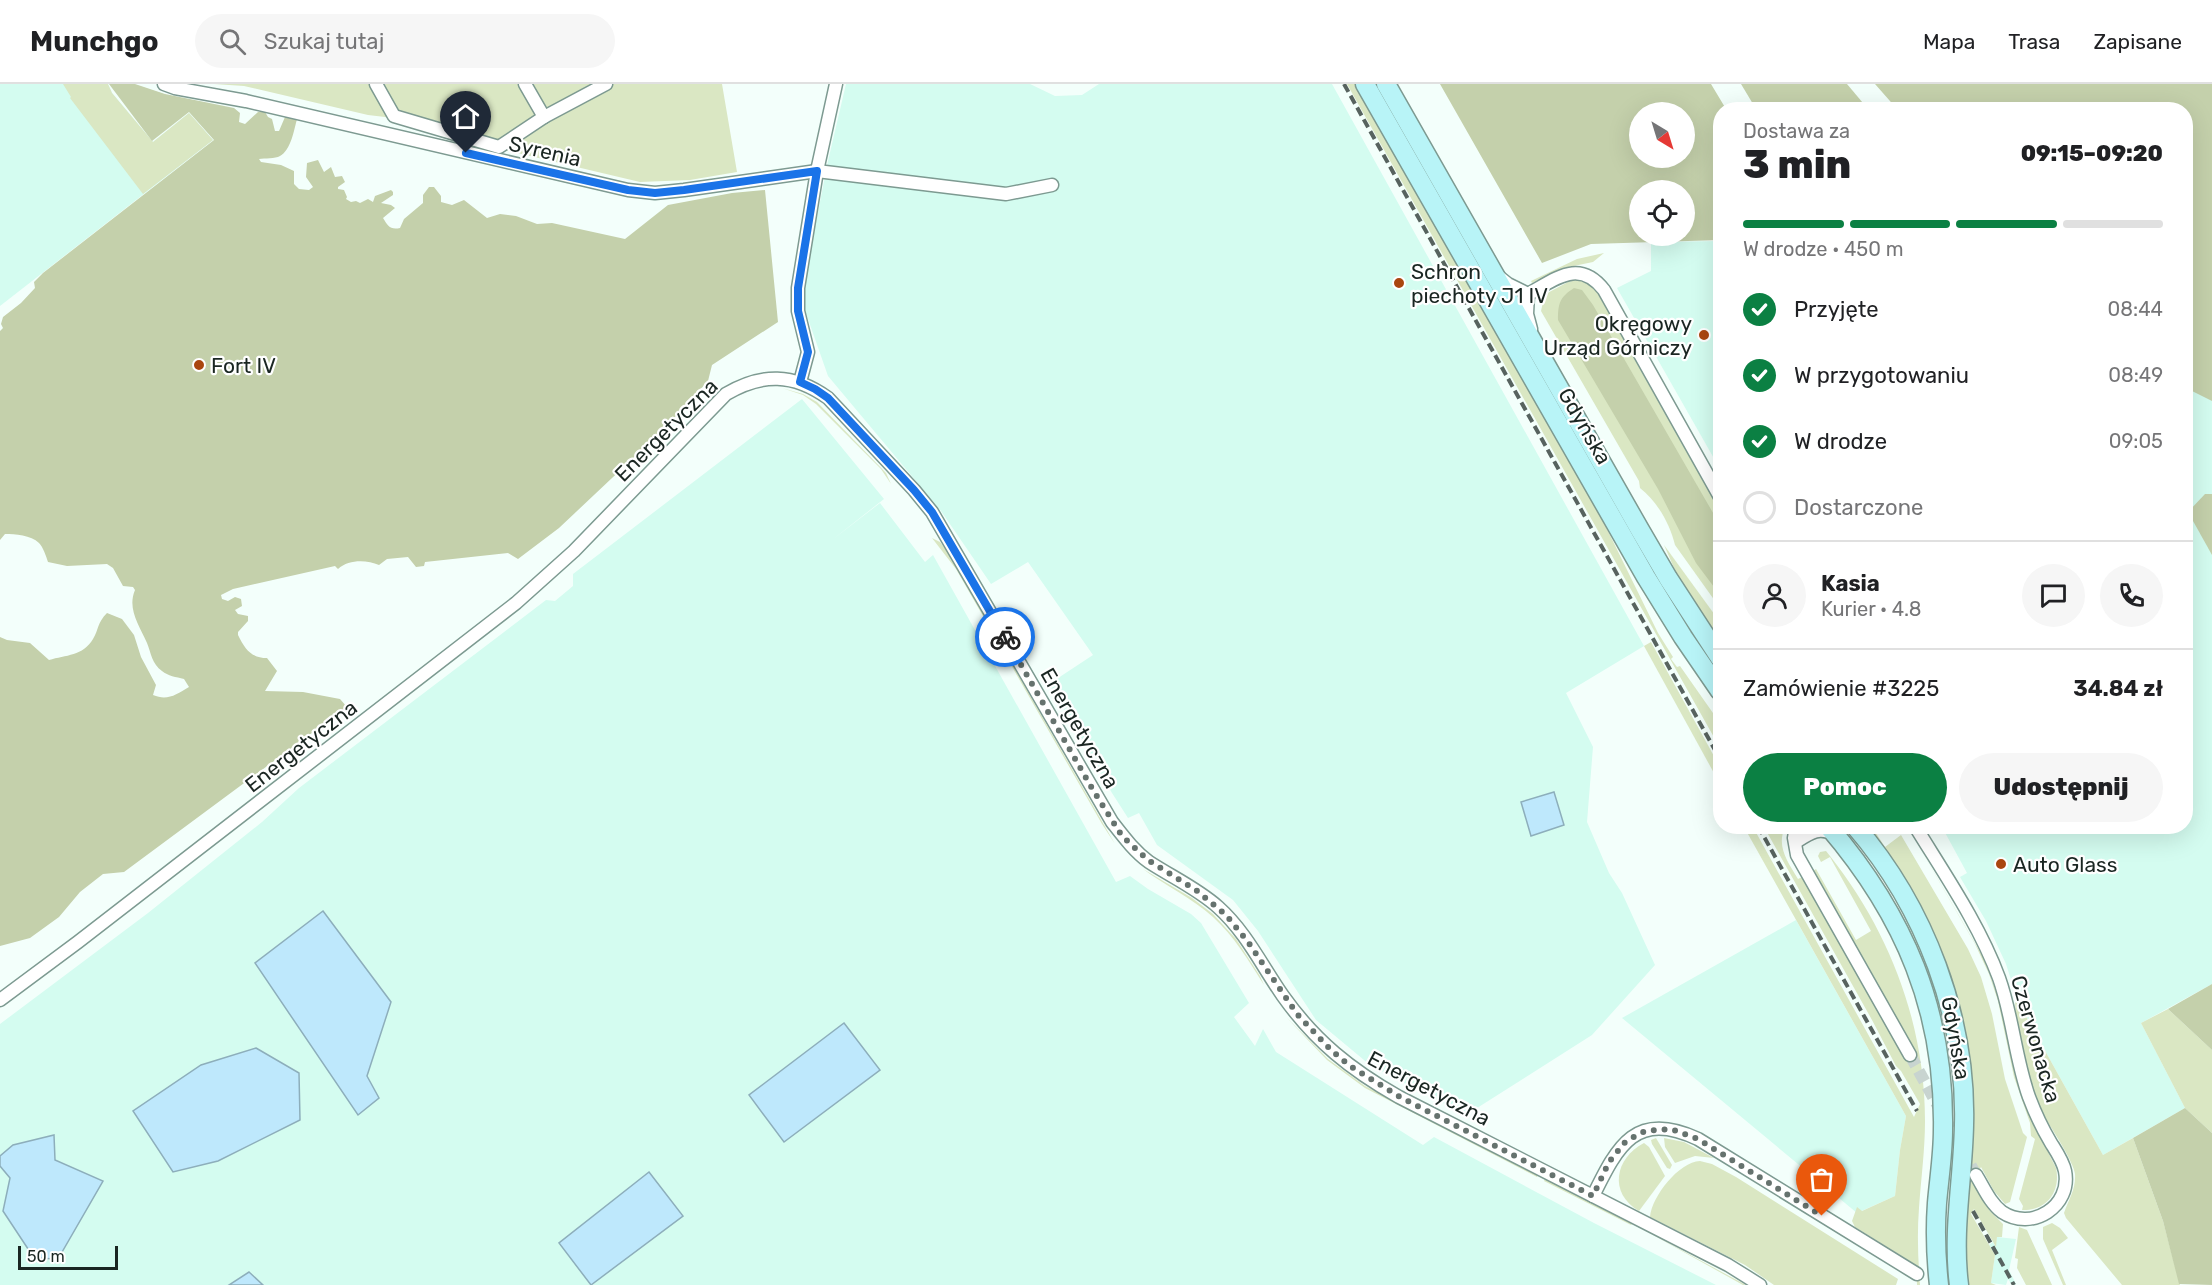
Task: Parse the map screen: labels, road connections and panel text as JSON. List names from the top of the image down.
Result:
{
  "streets": {
    "main road": ["Gdyńska"],
    "street": ["Syrenia", "Energetyczna", "Czerwonacka"]
  },
  "places": [
    "Schron piechoty J1 IV",
    "Okręgowy Urząd Górniczy",
    "Fort IV",
    "Auto Glass"
  ],
  "scale_bar": "50 m",
  "north": "bottom right",
  "page": {
    "header": "Munchgo",
    "search": "Szukaj tutaj",
    "nav": ["Mapa", "Trasa", "Zapisane"],
    "heading": ["3 min", "Dostawa za", "09:15–09:20"],
    "panel": [
      "Kasia",
      "Kurier · 4.8",
      "Zamówienie #3225",
      "34.84 zł"
    ],
    "bar": "W drodze · 450 m",
    "list": [
      ["Przyjęte", "08:44"],
      ["W przygotowaniu", "08:49"],
      ["W drodze", "09:05"],
      "Dostarczone"
    ],
    "buttons": ["Pomoc", "Udostępnij"],
    "scale": "50 m"
  }
}
